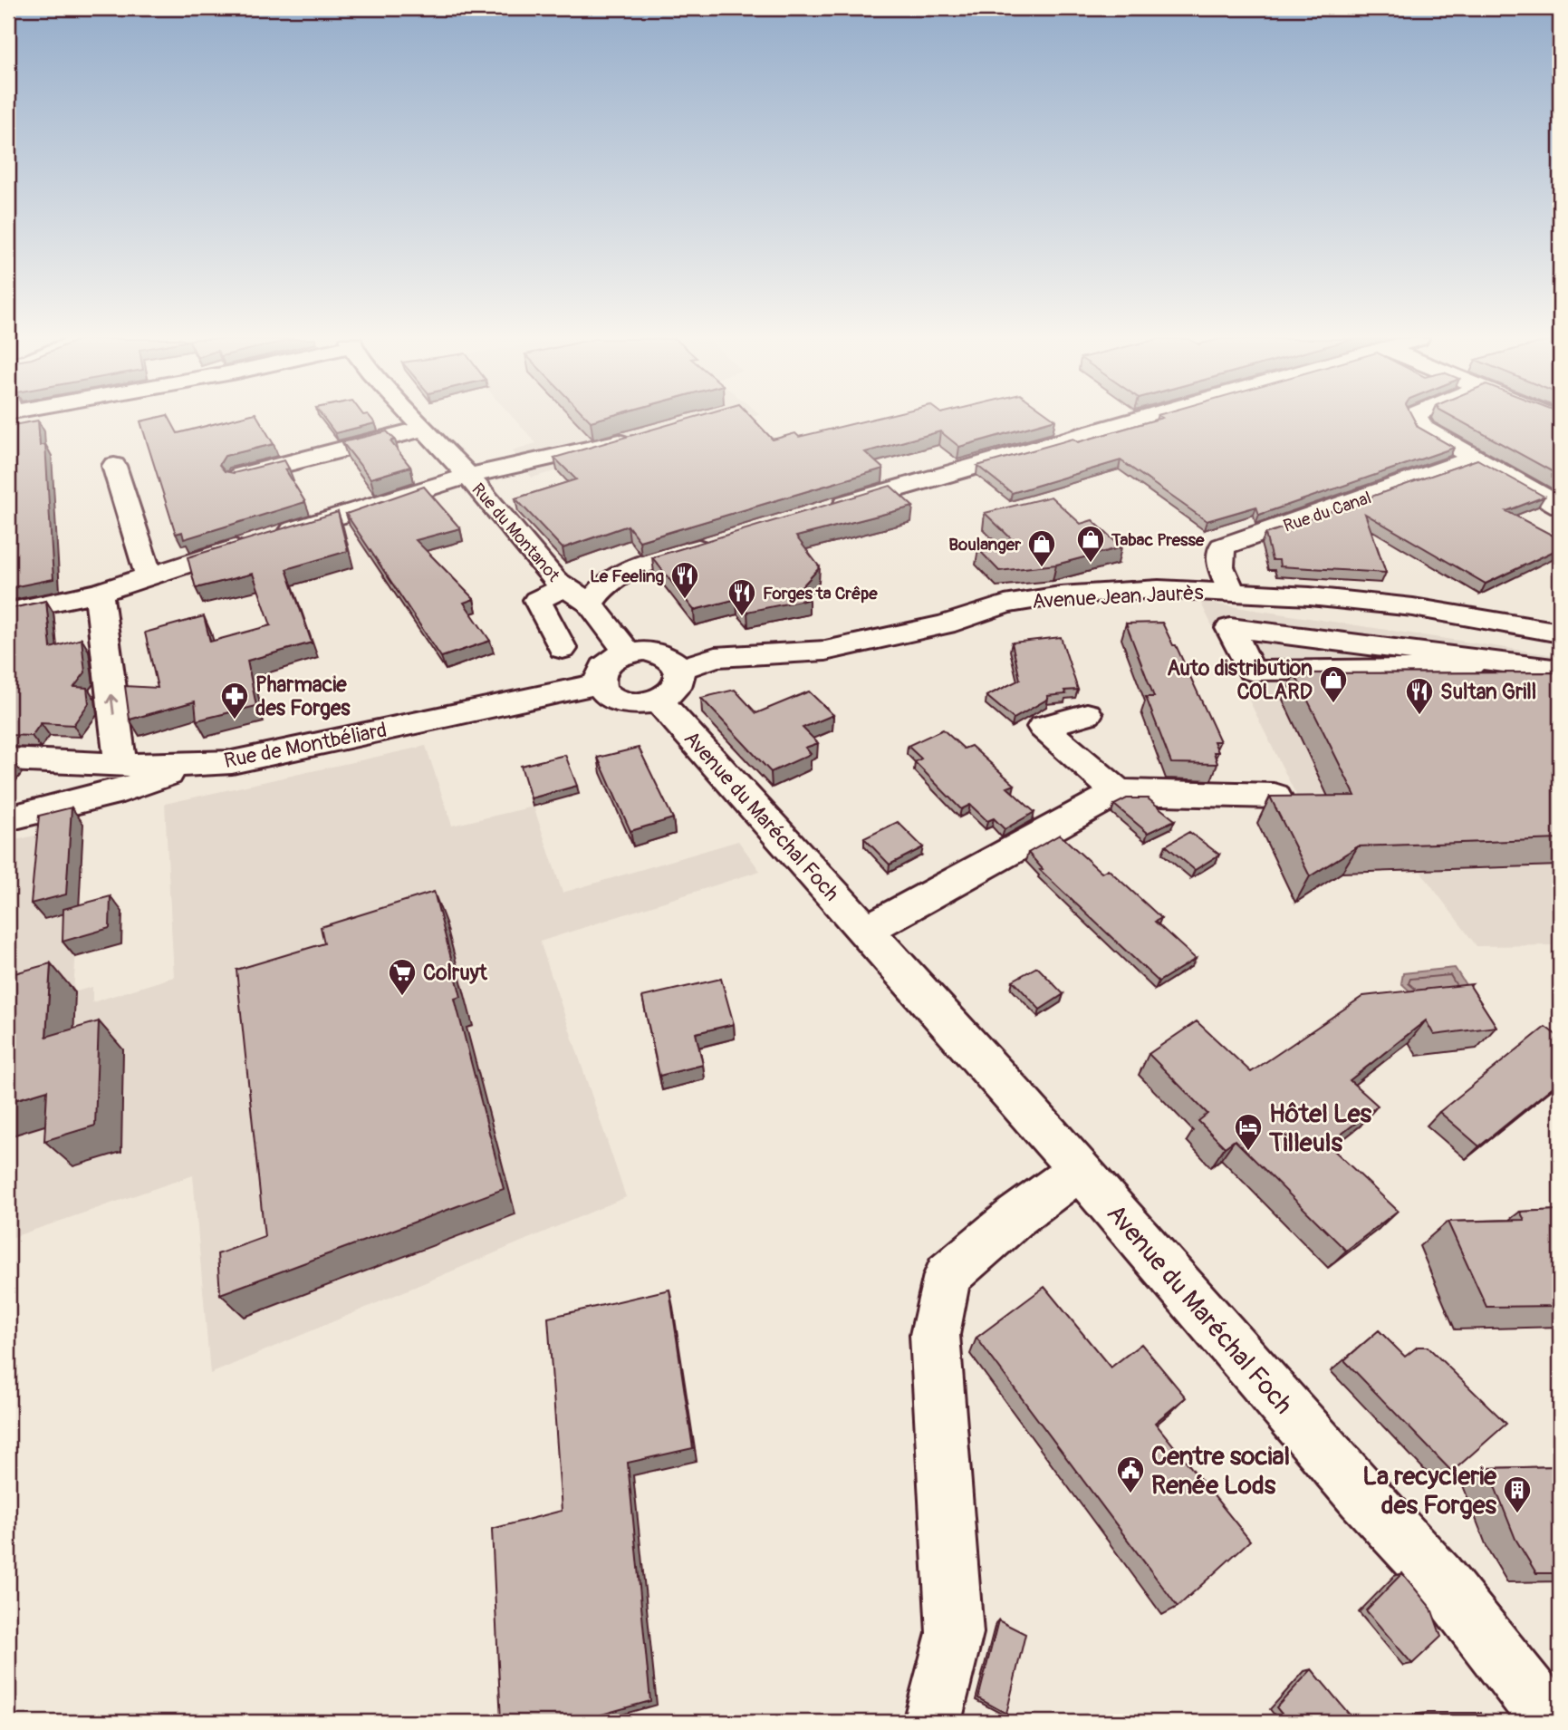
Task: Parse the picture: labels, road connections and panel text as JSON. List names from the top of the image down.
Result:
{
  "streets": {
    "street": [
      "Rue du Canal",
      "Rue du Montanot",
      "Avenue Jean Jaurès",
      "Rue de Montbéliard",
      "Avenue du Maréchal Foch"
    ]
  },
  "crossings": [
    ["Rue du Canal", "Avenue Jean Jaurès"],
    ["Rue du Montanot", "Avenue Jean Jaurès"],
    ["Rue du Montanot", "Rue de Montbéliard"],
    ["Rue du Montanot", "Avenue du Maréchal Foch"],
    ["Avenue Jean Jaurès", "Rue de Montbéliard"],
    ["Avenue Jean Jaurès", "Avenue du Maréchal Foch"],
    ["Rue de Montbéliard", "Avenue du Maréchal Foch"]
  ],
  "places": {
    "shop": ["Tabac Presse", "Boulanger", "Auto distribution COLARD"],
    "restaurant": ["Le Feeling", "Forges ta Crêpe", "Sultan Grill"],
    "pharmacy": ["Pharmacie des Forges"],
    "supermarket": ["Colruyt"],
    "hotel": ["Hôtel Les Tilleuls"],
    "public building": ["Centre social Renée Lods"],
    "building": ["La recyclerie des Forges"]
  }
}
